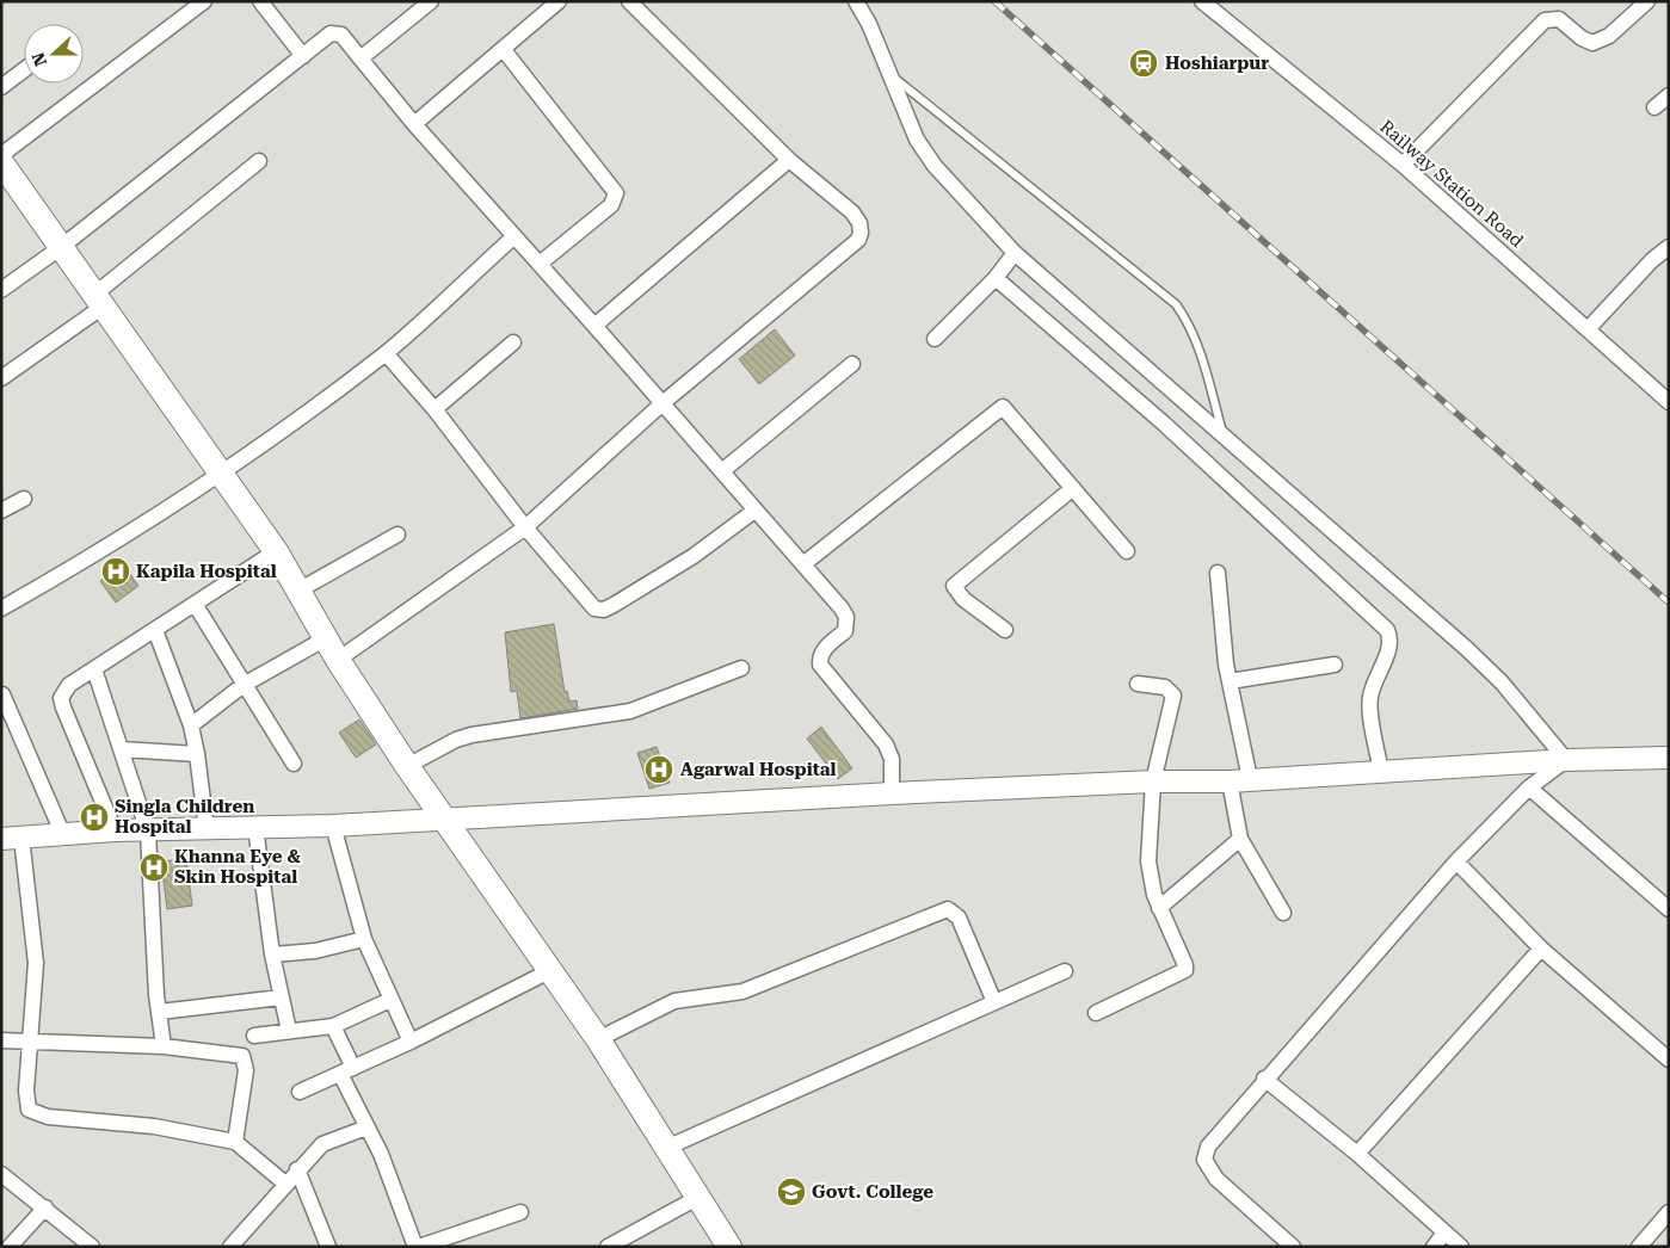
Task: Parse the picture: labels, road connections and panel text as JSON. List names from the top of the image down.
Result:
{
  "streets": {
    "street": ["Railway Station Road"]
  },
  "places": {
    "station": ["Hoshiarpur"],
    "hospital": [
      "Kapila Hospital",
      "Agarwal Hospital",
      "Singla Children Hospital",
      "Khanna Eye & Skin Hospital"
    ],
    "school or university": ["Govt. College"]
  },
  "north": "left"
}
